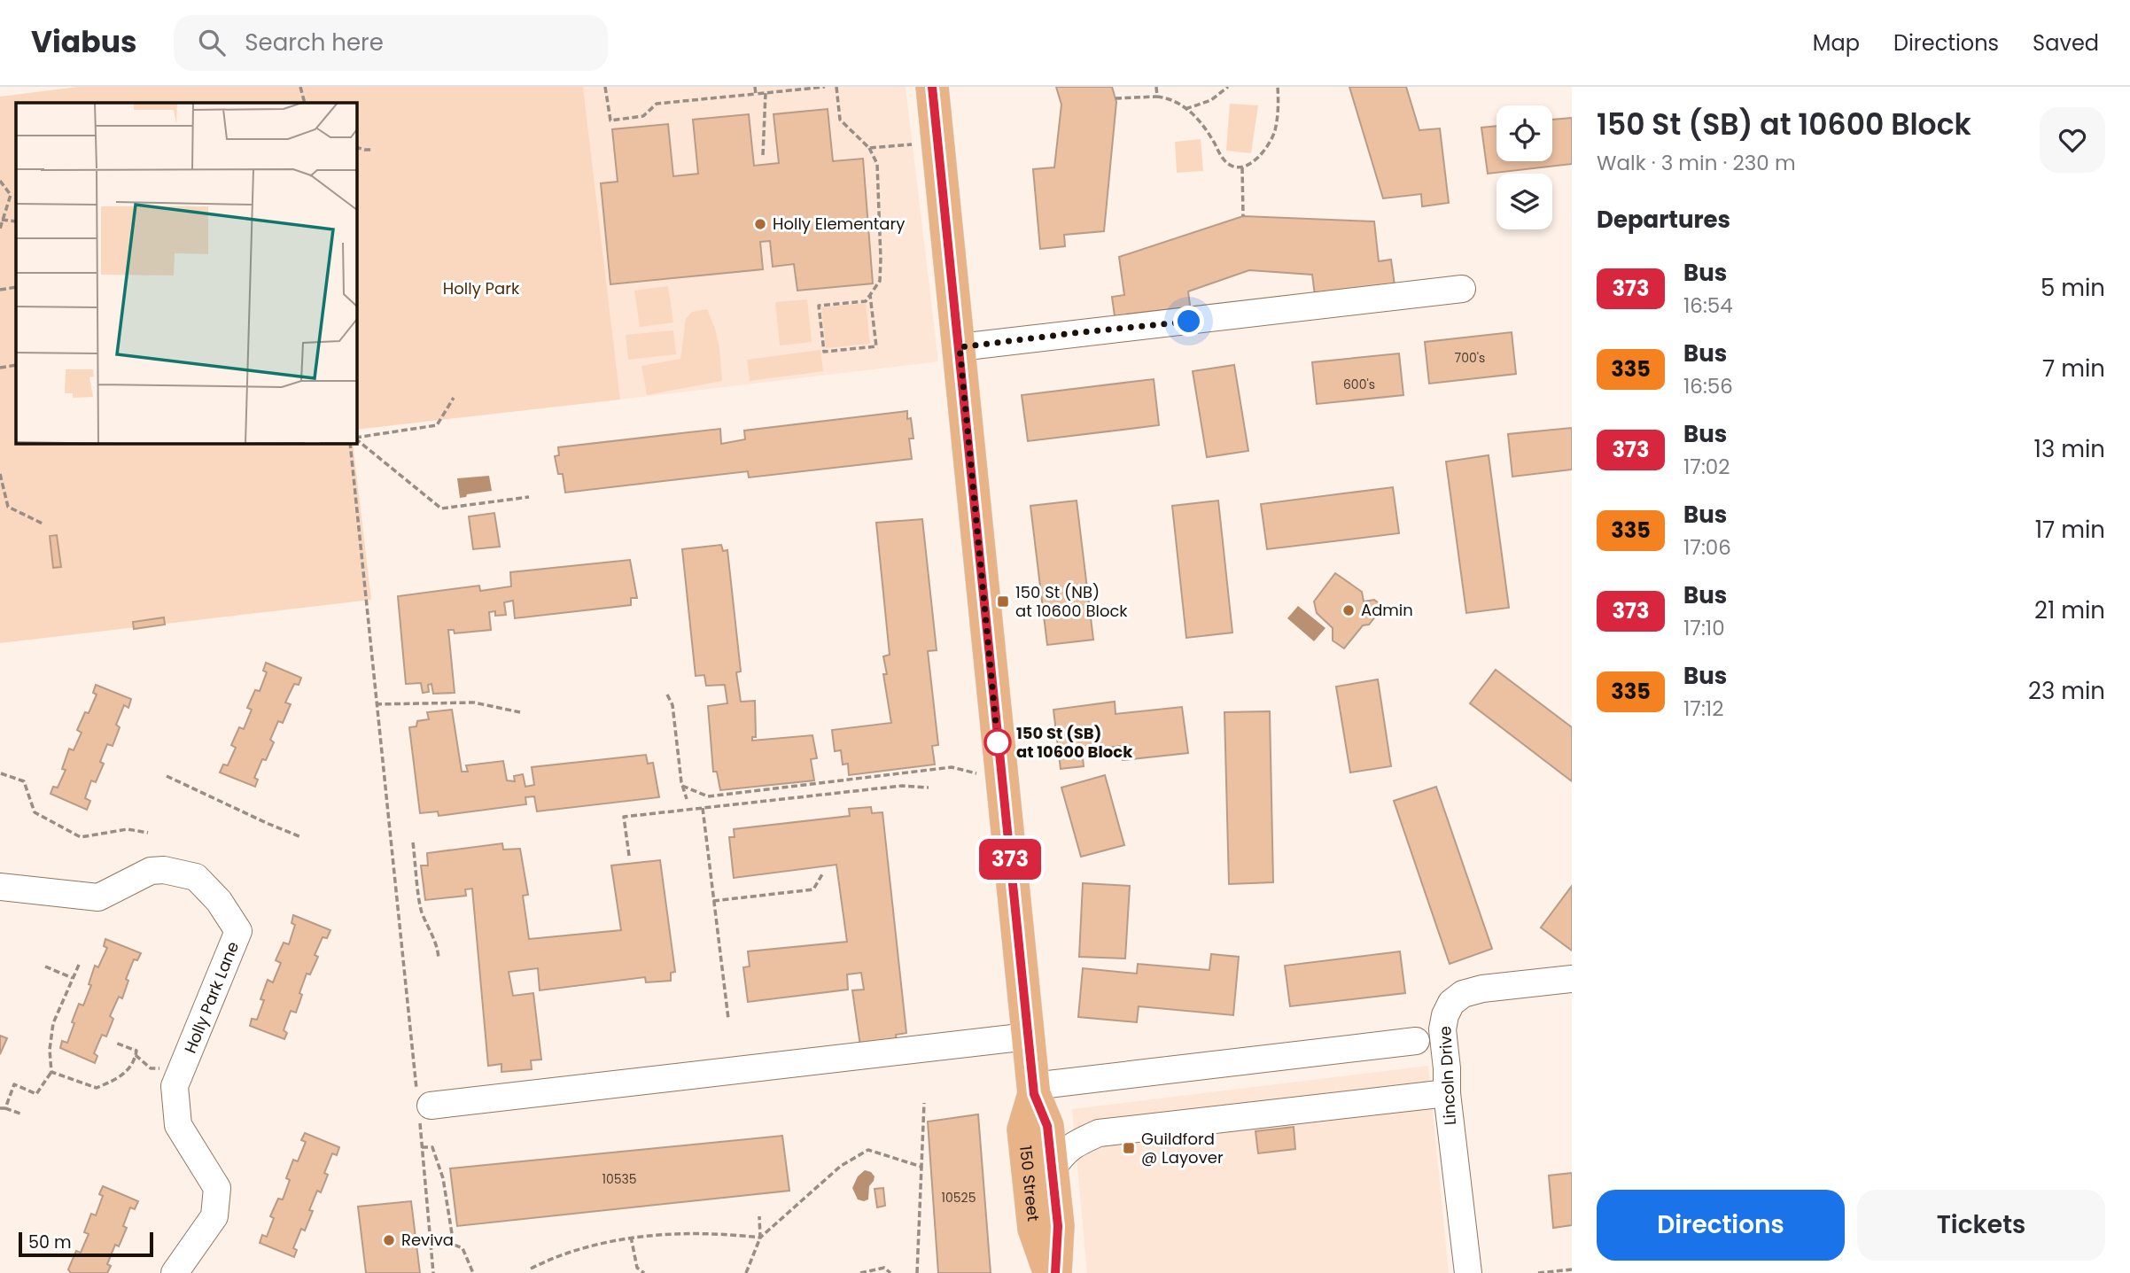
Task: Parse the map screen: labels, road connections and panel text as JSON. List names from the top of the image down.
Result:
{
  "streets": {
    "main road": ["150 Street"],
    "street": ["Holly Park Lane", "Lincoln Drive"]
  },
  "parks": ["Holly Park"],
  "places": {
    "other": [
      "Holly Elementary",
      "Admin",
      "150 St (SB) at 10600 Block",
      "Reviva"
    ],
    "transit": ["150 St (NB) at 10600 Block", "Guildford @ Layover"]
  },
  "lines": ["bus line 373"],
  "house_numbers": [
    "700's",
    "600's",
    "10535",
    "10525"
  ],
  "scale_bar": "50 m",
  "page": {
    "header": "Viabus",
    "search": "Search here",
    "nav": ["Map", "Directions", "Saved"],
    "on_map": "373",
    "heading": [
      ["150 St (SB) at 10600 Block", "Walk · 3 min · 230 m"],
      "Departures"
    ],
    "list": [
      {
        "mark": "373",
        "name": "Bus",
        "note": "16:54",
        "value": "5 min"
      },
      {
        "mark": "335",
        "name": "Bus",
        "note": "16:56",
        "value": "7 min"
      },
      {
        "mark": "373",
        "name": "Bus",
        "note": "17:02",
        "value": "13 min"
      },
      {
        "mark": "335",
        "name": "Bus",
        "note": "17:06",
        "value": "17 min"
      },
      {
        "mark": "373",
        "name": "Bus",
        "note": "17:10",
        "value": "21 min"
      },
      {
        "mark": "335",
        "name": "Bus",
        "note": "17:12",
        "value": "23 min"
      }
    ],
    "buttons": ["Directions", "Tickets"],
    "scale": "50 m"
  }
}
